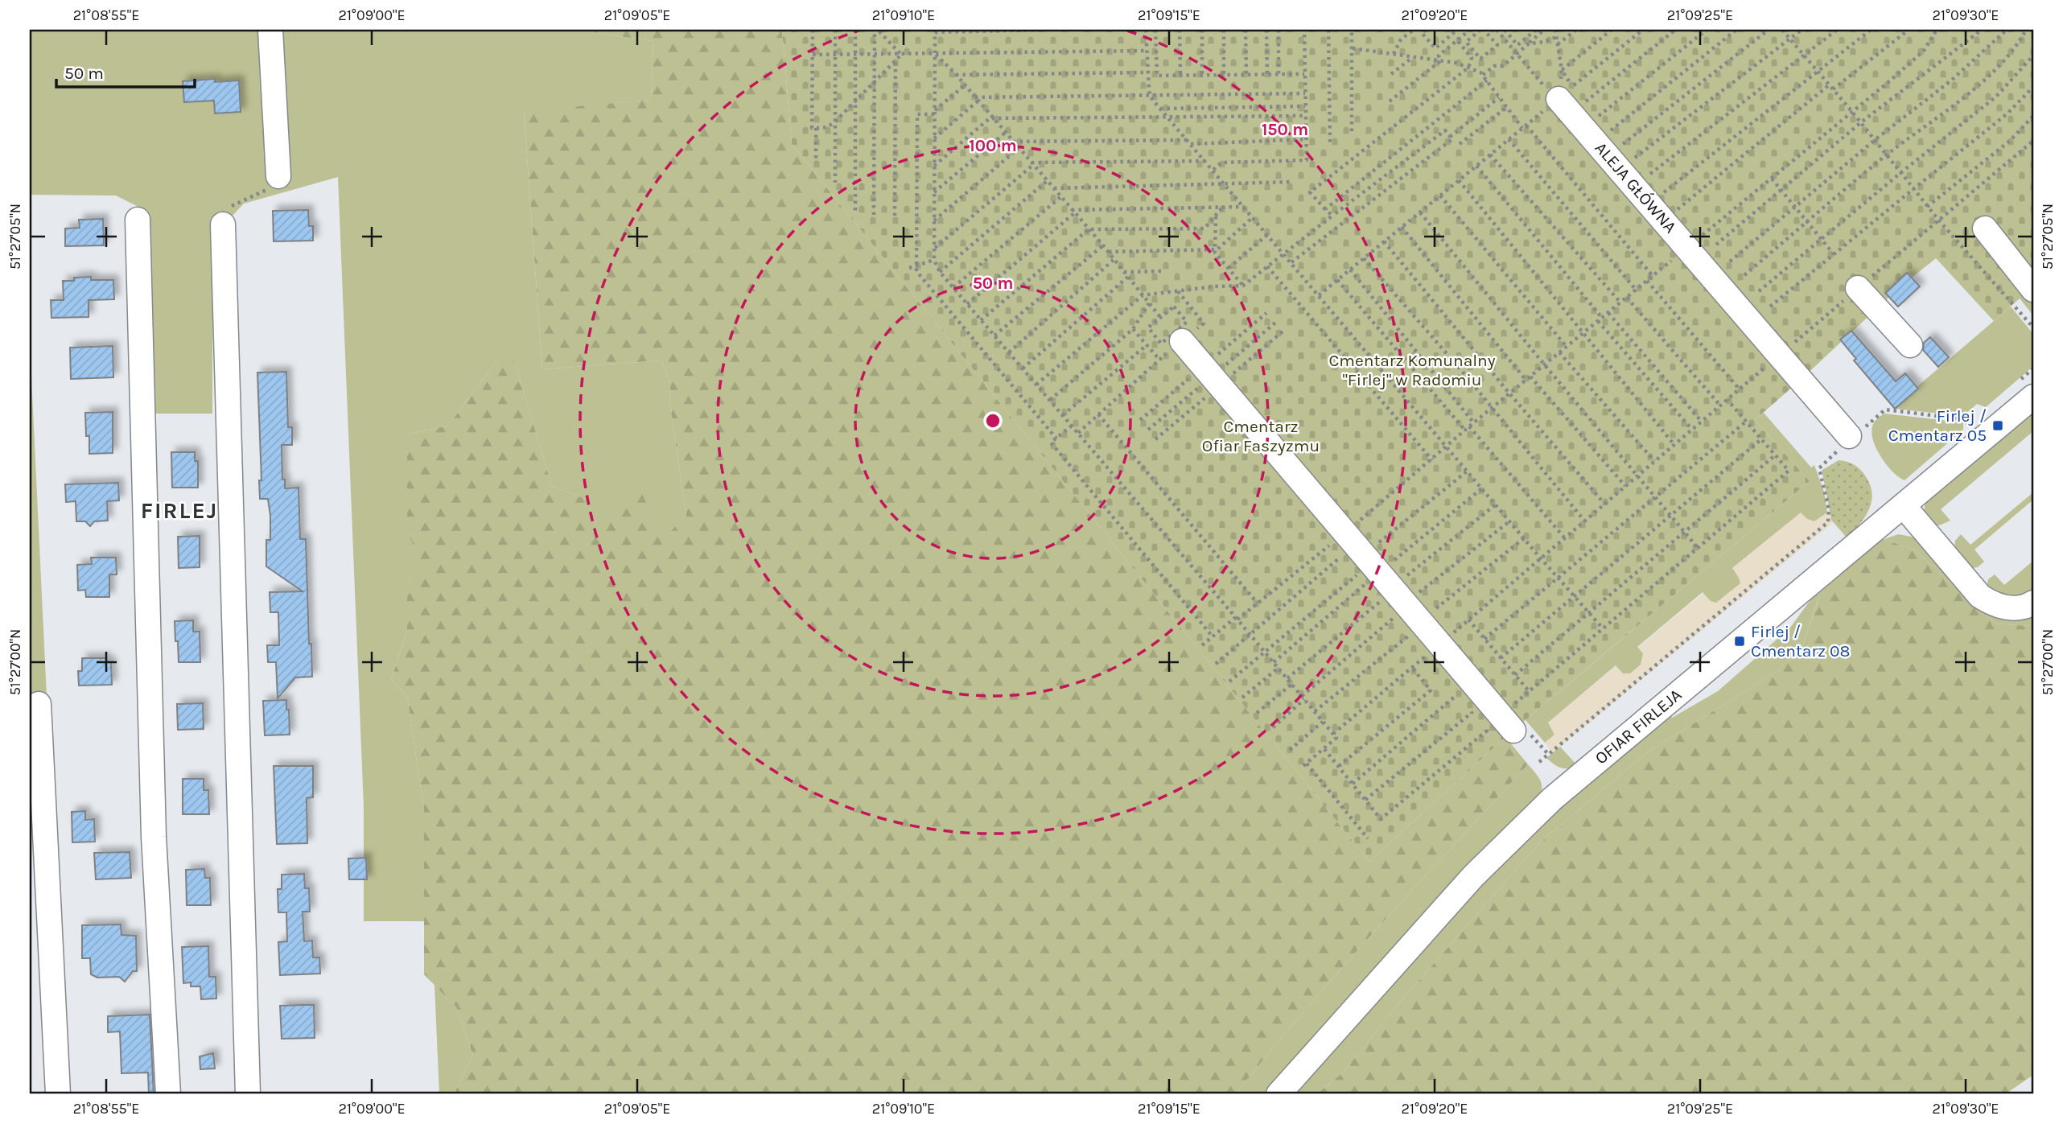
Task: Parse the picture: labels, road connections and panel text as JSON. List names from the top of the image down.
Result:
{
  "streets": {
    "street": ["ALEJA GŁÓWNA", "OFIAR FIRLEJA"]
  },
  "districts": ["FIRLEJ"],
  "parks": ["Cmentarz Komunalny \"Firlej\" w Radomiu", "Cmentarz Ofiar Faszyzmu"],
  "places": {
    "transit": ["Firlej / Cmentarz 05", "Firlej / Cmentarz 08"]
  },
  "scale_bar": "50 m",
  "coordinates": [
    "21°08'55\"E",
    "21°09'00\"E",
    "21°09'05\"E",
    "21°09'10\"E",
    "21°09'15\"E",
    "21°09'20\"E",
    "21°09'25\"E",
    "21°09'30\"E",
    "51°27'05\"N",
    "51°27'00\"N"
  ],
  "rings": ["150 m", "100 m", "50 m"]
}
